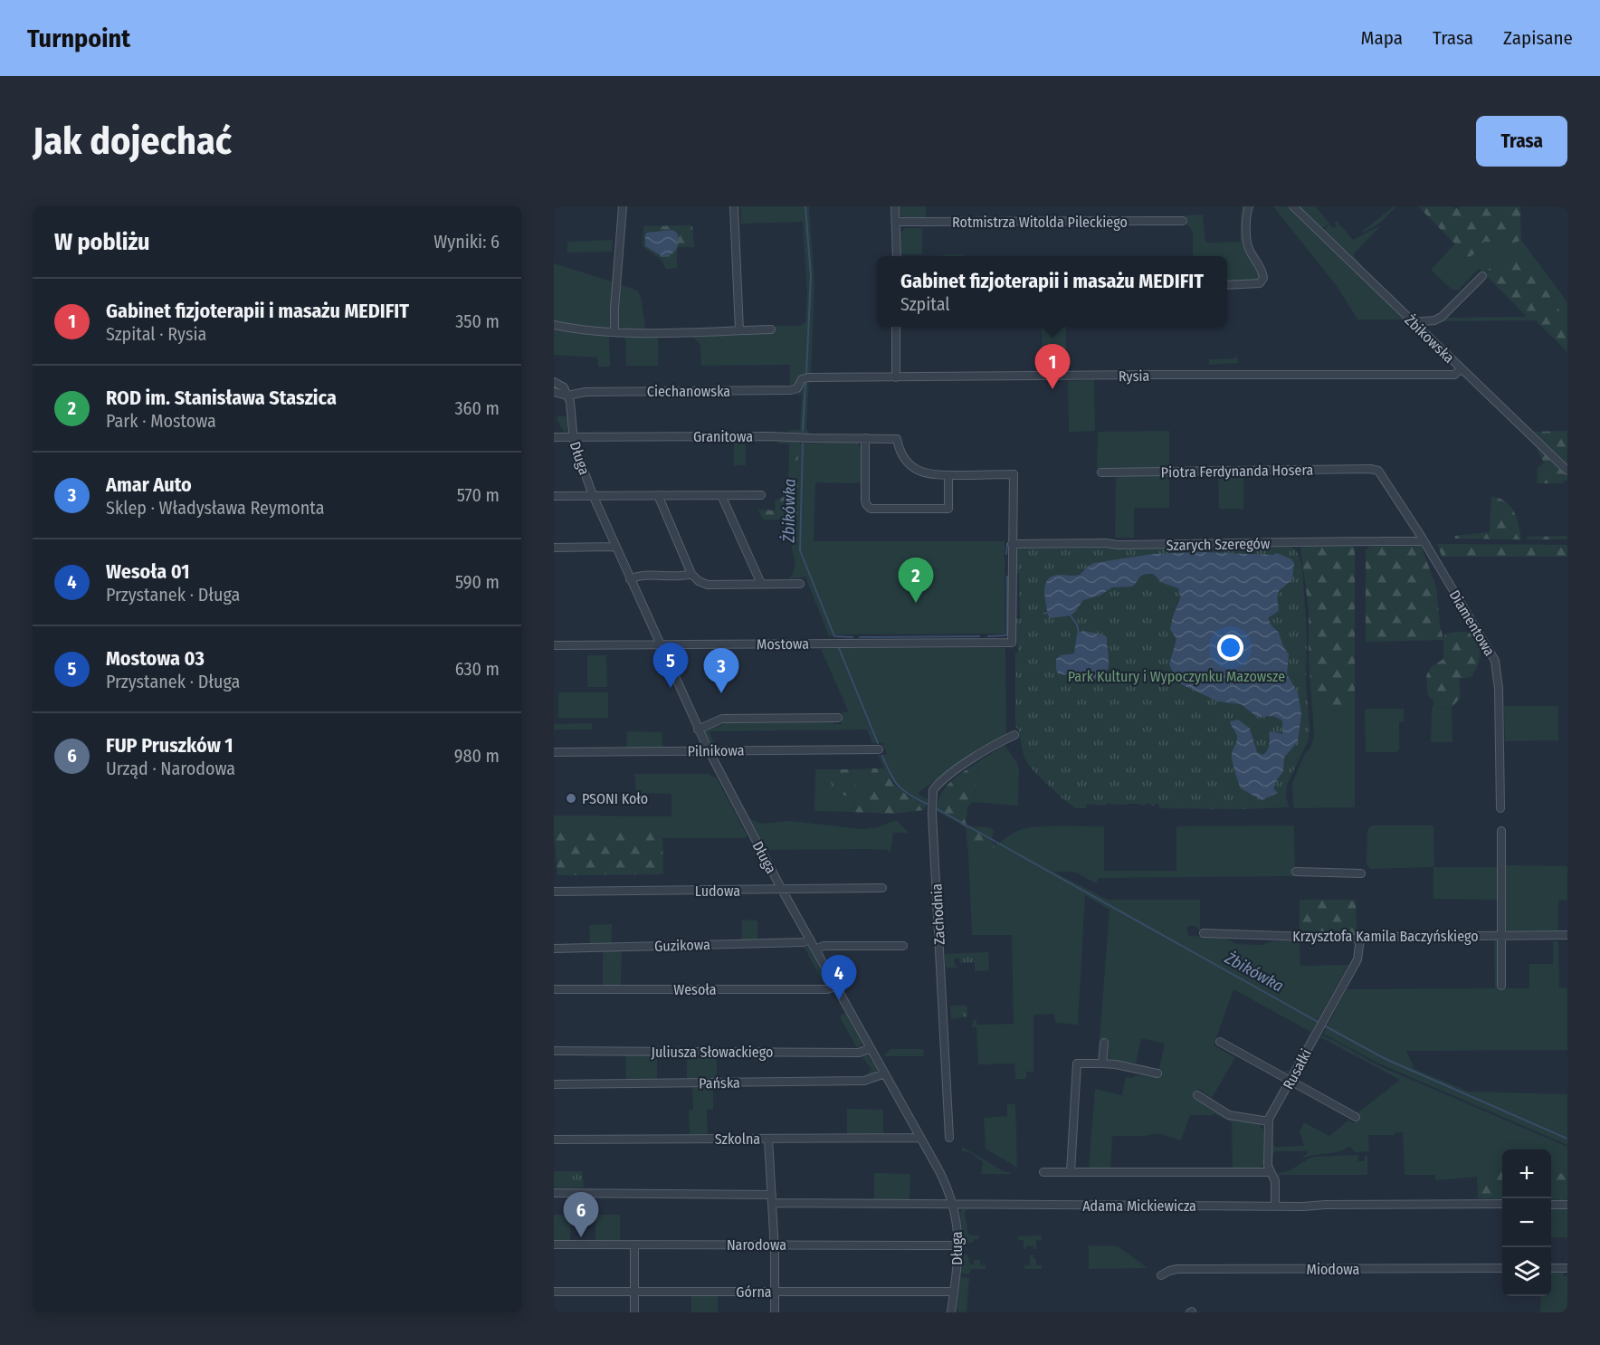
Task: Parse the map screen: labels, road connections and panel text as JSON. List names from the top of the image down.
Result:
{
  "streets": {
    "street": [
      "Rotmistrza Witolda Pileckiego",
      "Żbikowska",
      "Rysia",
      "Ciechanowska",
      "Granitowa",
      "Długa",
      "Piotra Ferdynanda Hosera",
      "Szarych Szeregów",
      "Diamentowa",
      "Mostowa",
      "Pilnikowa",
      "Ludowa",
      "Zachodnia",
      "Krzysztofa Kamila Baczyńskiego",
      "Guzikowa",
      "Wesoła",
      "Juliusza Słowackiego",
      "Rusałki",
      "Pańska",
      "Szkolna",
      "Adama Mickiewicza",
      "Narodowa",
      "Miodowa",
      "Górna"
    ]
  },
  "crossings": [
    ["Żbikowska", "Rysia"],
    ["Rysia", "Ciechanowska"],
    ["Ciechanowska", "Długa"],
    ["Granitowa", "Długa"],
    ["Długa", "Mostowa"],
    ["Długa", "Pilnikowa"],
    ["Długa", "Ludowa"],
    ["Długa", "Guzikowa"],
    ["Długa", "Wesoła"],
    ["Długa", "Juliusza Słowackiego"],
    ["Długa", "Pańska"],
    ["Długa", "Szkolna"],
    ["Długa", "Adama Mickiewicza"],
    ["Długa", "Narodowa"],
    ["Długa", "Górna"],
    ["Piotra Ferdynanda Hosera", "Diamentowa"],
    ["Szarych Szeregów", "Diamentowa"],
    ["Szarych Szeregów", "Mostowa"],
    ["Krzysztofa Kamila Baczyńskiego", "Rusałki"],
    ["Rusałki", "Adama Mickiewicza"]
  ],
  "water": ["Żbikówka"],
  "parks": ["Park Kultury i Wypoczynku Mazowsze"],
  "places": ["PSONI Koło"],
  "page": {
    "header": "Turnpoint",
    "nav": ["Mapa", "Trasa", "Zapisane"],
    "buttons": "Trasa",
    "title": "Jak dojechać",
    "heading": ["W pobliżu", "Wyniki: 6"],
    "popup": ["Gabinet fizjoterapii i masażu MEDIFIT", "Szpital"],
    "list": [
      {
        "mark": "1",
        "name": "Gabinet fizjoterapii i masażu MEDIFIT",
        "note": "Szpital · Rysia",
        "value": "350 m"
      },
      {
        "mark": "2",
        "name": "ROD im. Stanisława Staszica",
        "note": "Park · Mostowa",
        "value": "360 m"
      },
      {
        "mark": "3",
        "name": "Amar Auto",
        "note": "Sklep · Władysława Reymonta",
        "value": "570 m"
      },
      {
        "mark": "4",
        "name": "Wesoła 01",
        "note": "Przystanek · Długa",
        "value": "590 m"
      },
      {
        "mark": "5",
        "name": "Mostowa 03",
        "note": "Przystanek · Długa",
        "value": "630 m"
      },
      {
        "mark": "6",
        "name": "FUP Pruszków 1",
        "note": "Urząd · Narodowa",
        "value": "980 m"
      }
    ],
    "pins": [
      "1",
      "2",
      "5",
      "3",
      "4",
      "6"
    ],
    "map_buttons": ["+", "−"]
  }
}
